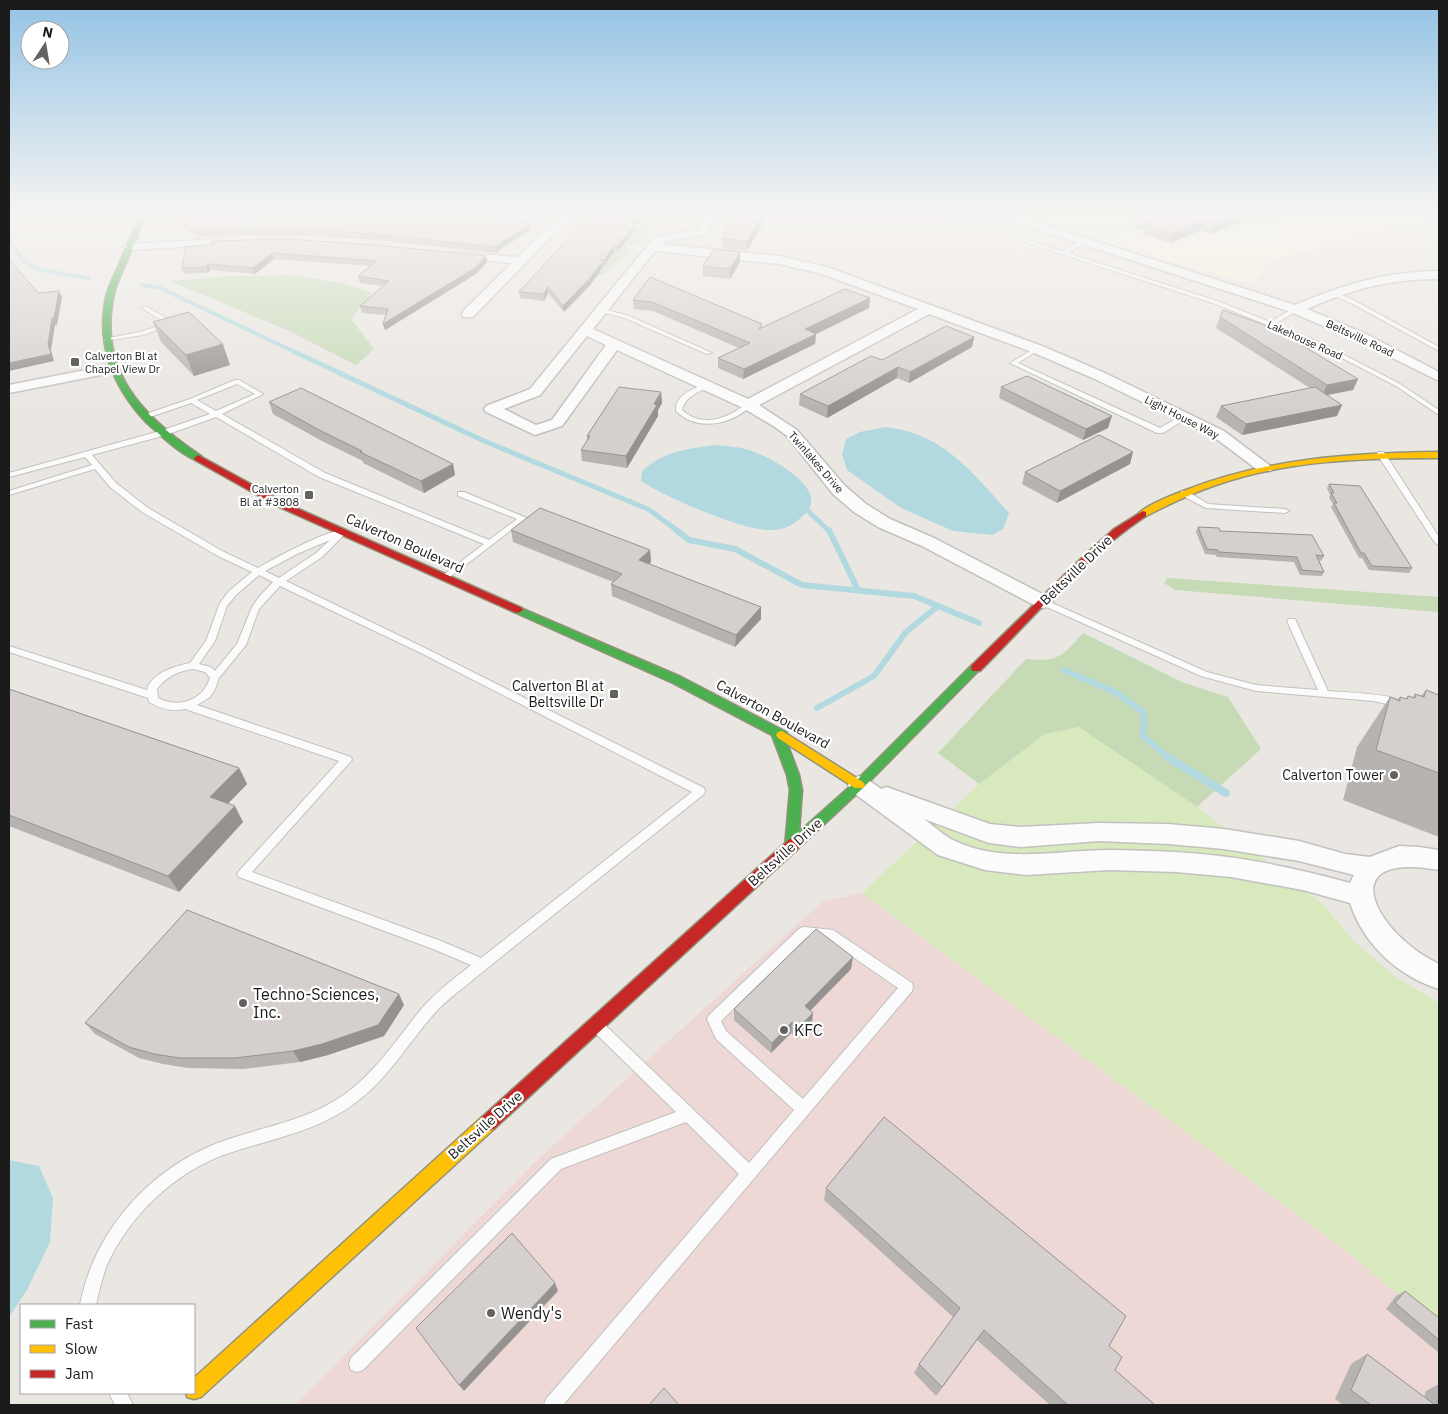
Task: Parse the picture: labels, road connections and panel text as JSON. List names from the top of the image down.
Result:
{
  "streets": {
    "street": [
      "Beltsville Road",
      "Light House Way",
      "Twinlakes Drive",
      "Calverton Boulevard",
      "Beltsville Drive"
    ],
    "lane": ["Lakehouse Road"]
  },
  "crossings": [
    ["Light House Way", "Beltsville Drive"],
    ["Twinlakes Drive", "Beltsville Drive"],
    ["Calverton Boulevard", "Beltsville Drive"]
  ],
  "places": {
    "transit": ["Calverton Bl at Chapel View Dr", "Calverton Bl at #3808", "Calverton Bl at Beltsville Dr"],
    "other": [
      "Calverton Tower",
      "Techno-Sciences, Inc.",
      "KFC",
      "Wendy's"
    ]
  },
  "legend": ["Fast", "Slow", "Jam"],
  "north": "top"
}
